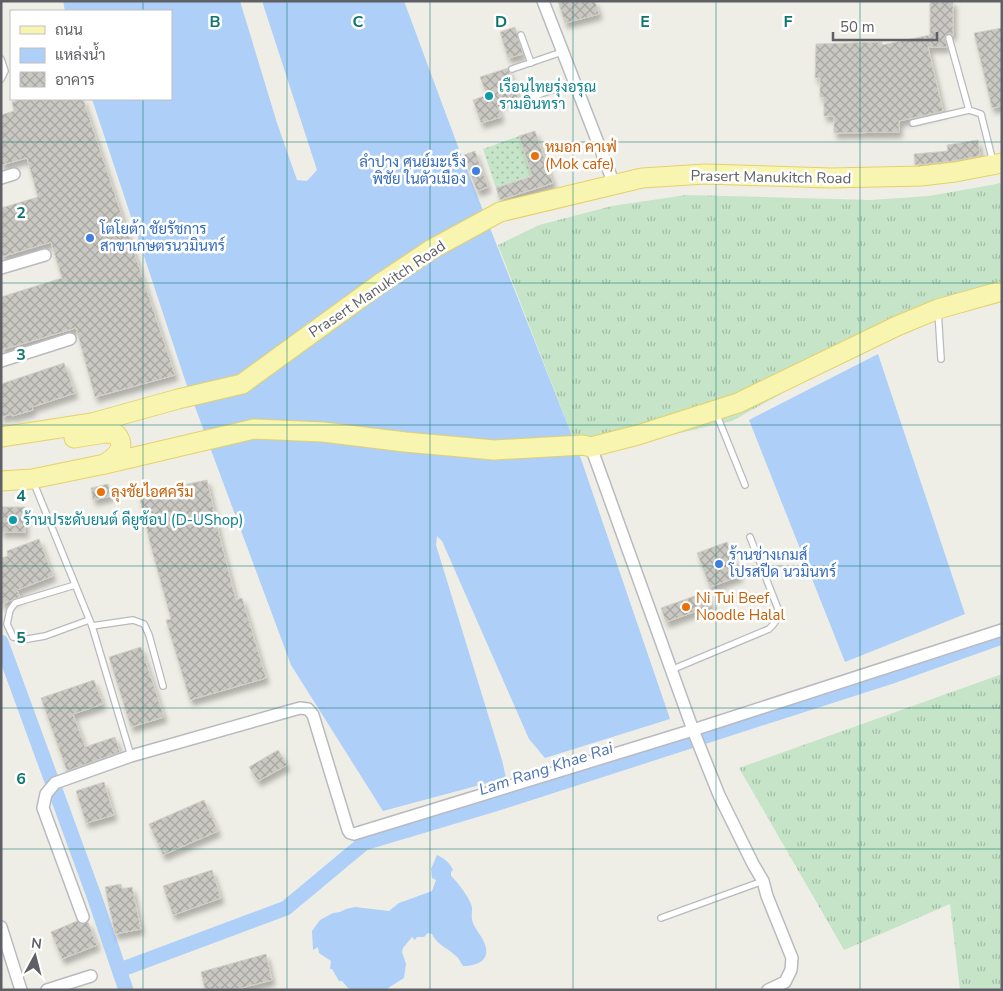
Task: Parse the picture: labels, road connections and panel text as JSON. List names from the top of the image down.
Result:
{
  "streets": {
    "main road": ["Prasert Manukitch Road"]
  },
  "water": ["Lam Rang Khae Rai"],
  "places": [
    "เรือนไทยรุ่งอรุณ รามอินทรา",
    "หมอก คาเฟ่ (Mok cafe)",
    "ลำปาง ศูนย์มะเร็ง พิชัย ในตัวเมือง",
    "โตโยต้า ชัยรัชการ สาขาเกษตรนวมินทร์",
    "ลุงชัยไอศครีม",
    "ร้านประดับยนต์ ดียูช้อป (D-UShop)",
    "ร้านช่างเกมส์ โปรสปีด นวมินทร์",
    "Ni Tui Beef Noodle Halal"
  ],
  "legend": ["ถนน", "แหล่งน้ำ", "อาคาร"],
  "scale_bar": "50 m",
  "north": "top",
  "grid": {
    "columns": [
      "B",
      "C",
      "D",
      "E",
      "F"
    ],
    "rows": [
      "2",
      "3",
      "4",
      "5",
      "6"
    ]
  }
}
